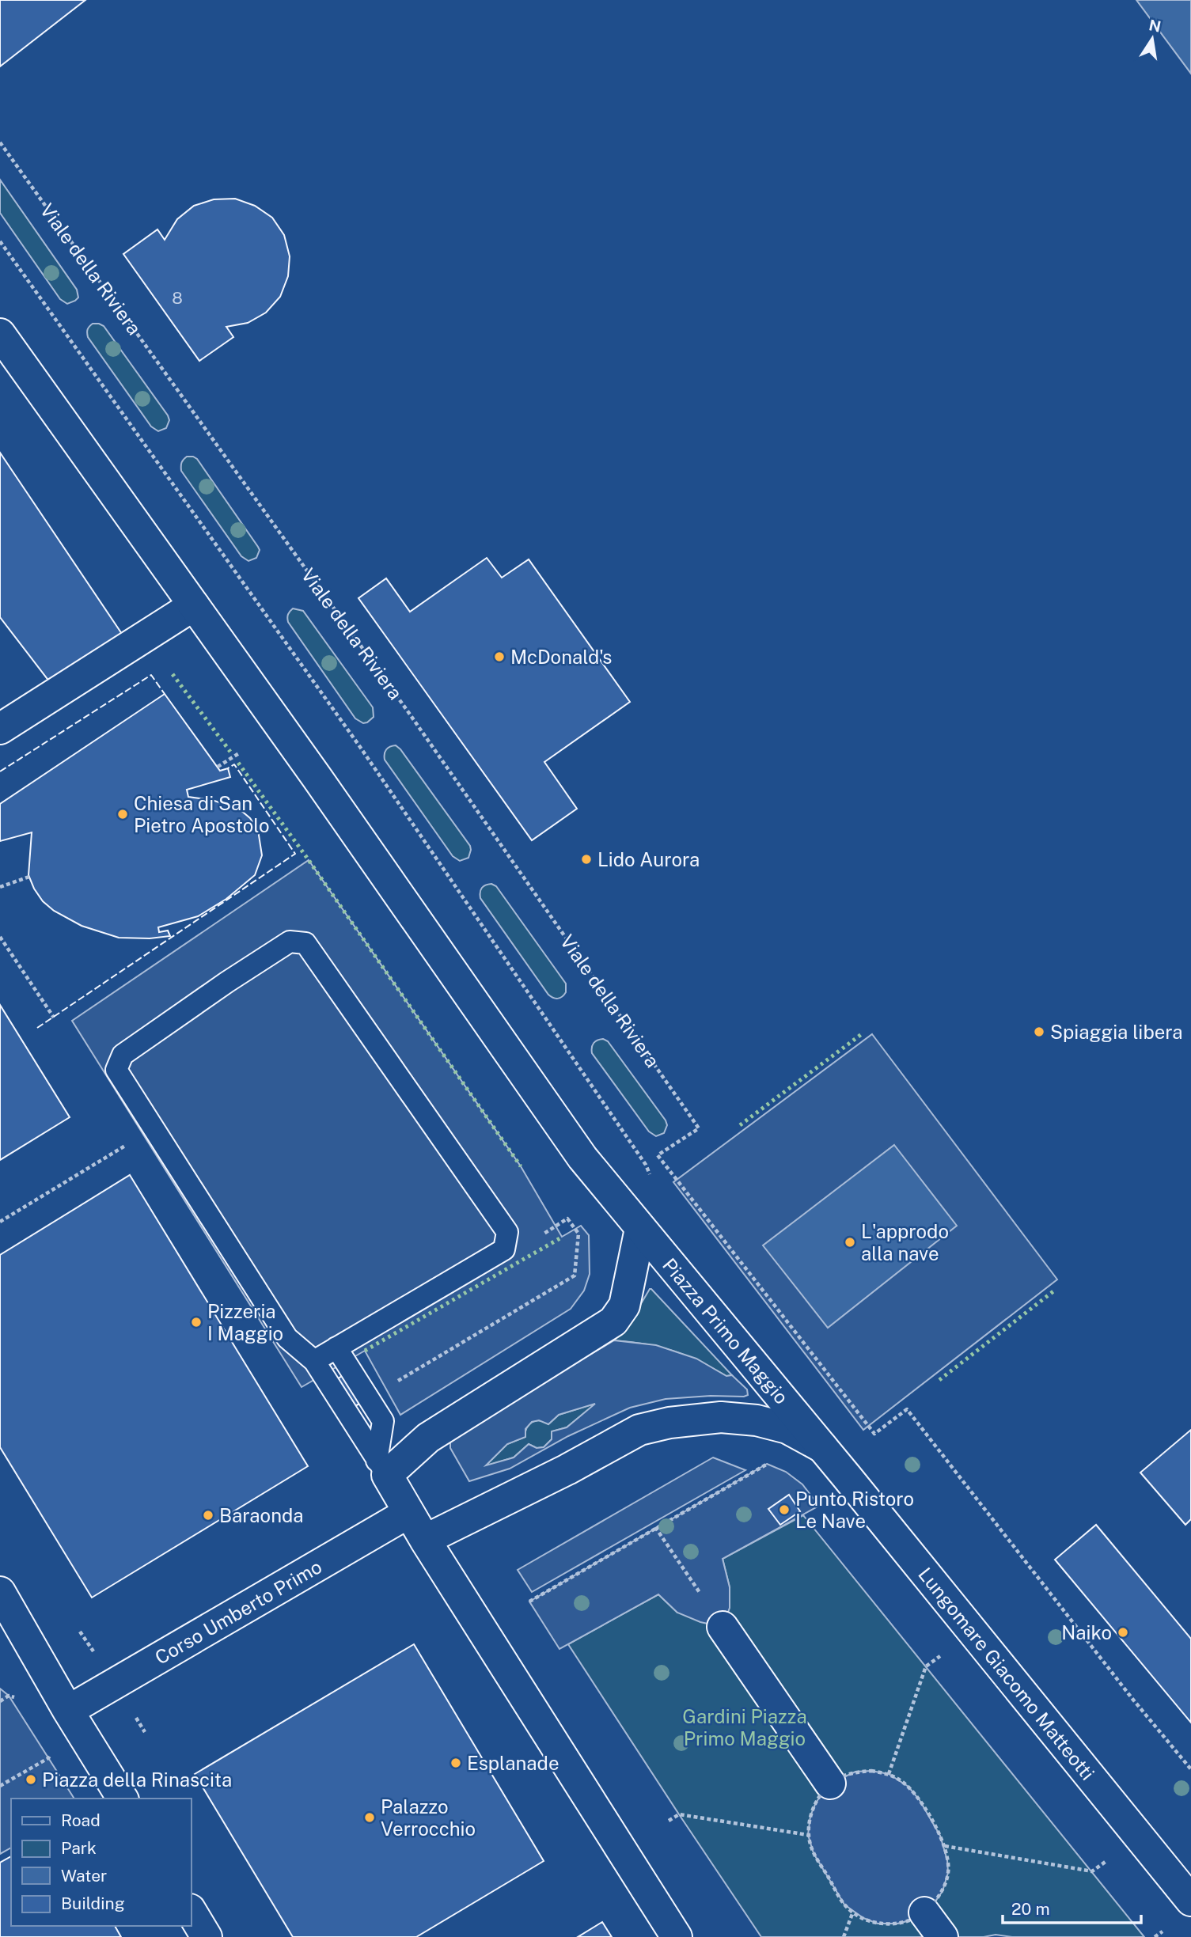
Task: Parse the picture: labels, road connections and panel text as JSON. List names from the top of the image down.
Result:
{
  "streets": {
    "street": ["Piazza Primo Maggio", "Corso Umberto Primo", "Lungomare Giacomo Matteotti"],
    "path": ["Viale della Riviera"]
  },
  "crossings": [
    ["Piazza Primo Maggio", "Lungomare Giacomo Matteotti"]
  ],
  "parks": ["Gardini Piazza Primo Maggio"],
  "places": [
    "McDonald's",
    "Chiesa di San Pietro Apostolo",
    "Lido Aurora",
    "Spiaggia libera",
    "L'approdo alla nave",
    "Pizzeria I Maggio",
    "Punto Ristoro Le Nave",
    "Baraonda",
    "Naiko",
    "Esplanade",
    "Piazza della Rinascita",
    "Palazzo Verrocchio"
  ],
  "house_numbers": ["8"],
  "legend": [
    "Road",
    "Park",
    "Water",
    "Building"
  ],
  "scale_bar": "20 m",
  "north": "top"
}
